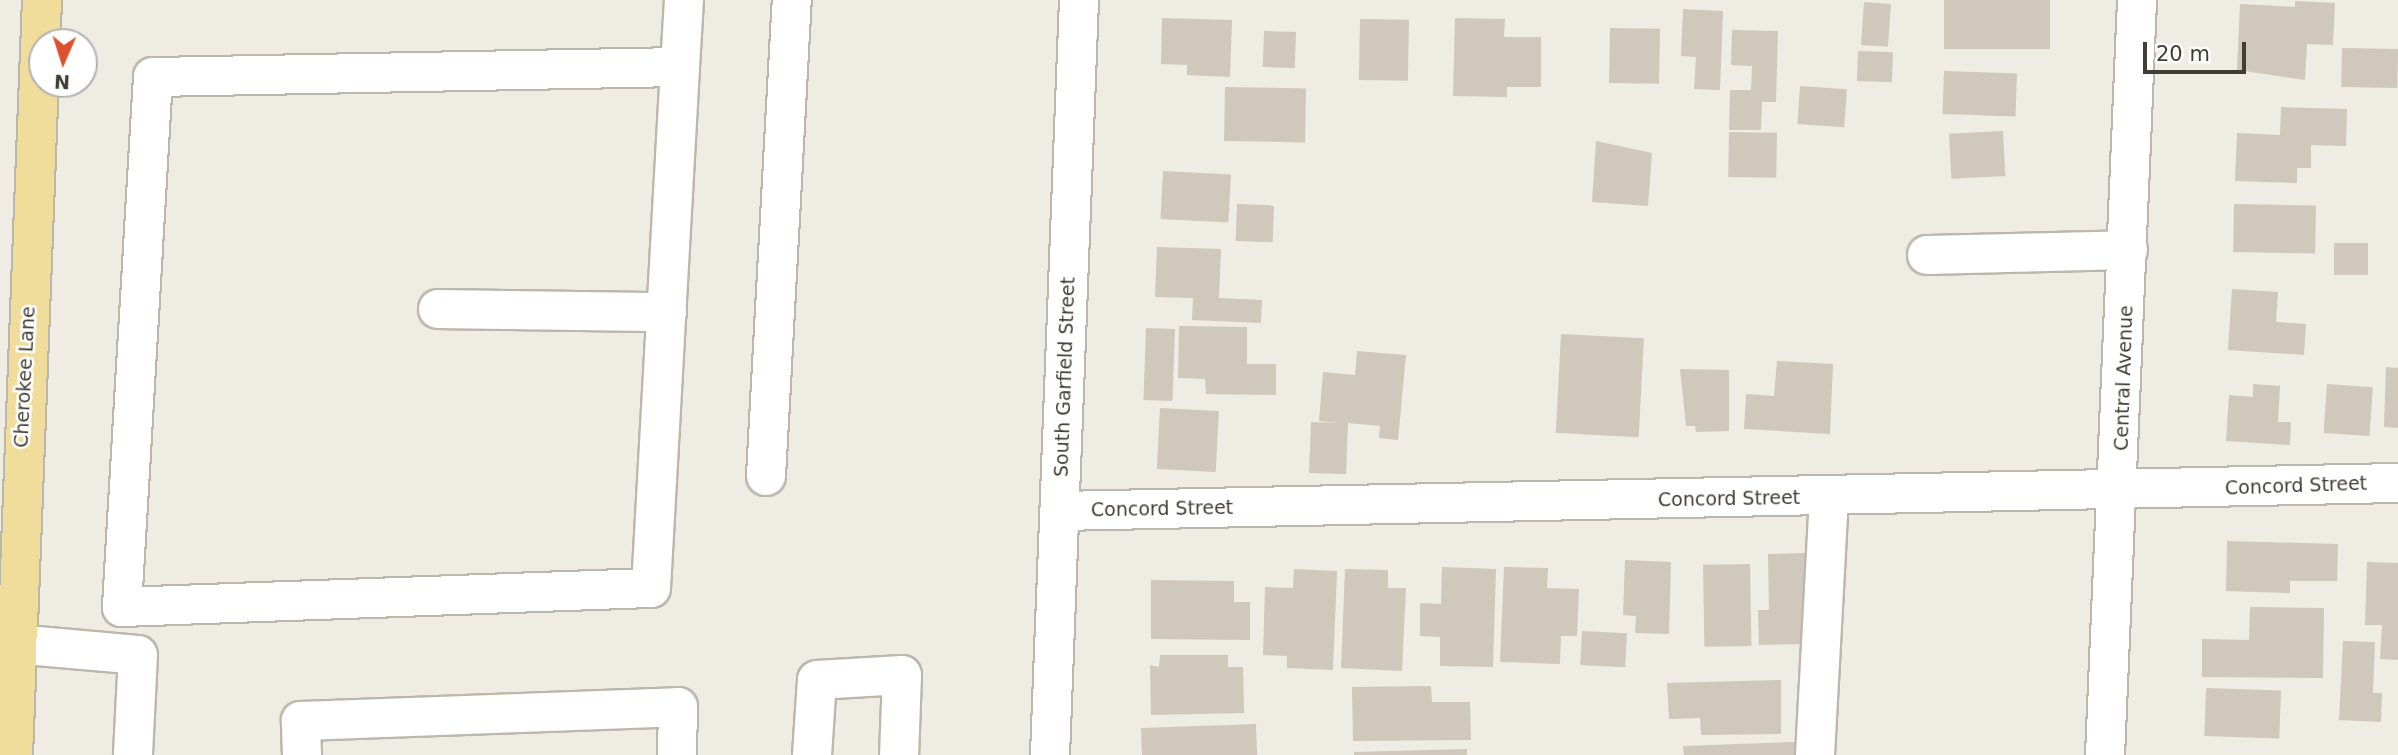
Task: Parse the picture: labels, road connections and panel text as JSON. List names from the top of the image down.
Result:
{
  "streets": {
    "main road": ["Cherokee Lane"],
    "street": ["South Garfield Street", "Central Avenue", "Concord Street"]
  },
  "crossings": [
    ["South Garfield Street", "Concord Street"],
    ["Central Avenue", "Concord Street"]
  ],
  "scale_bar": "20 m",
  "north": "bottom"
}
